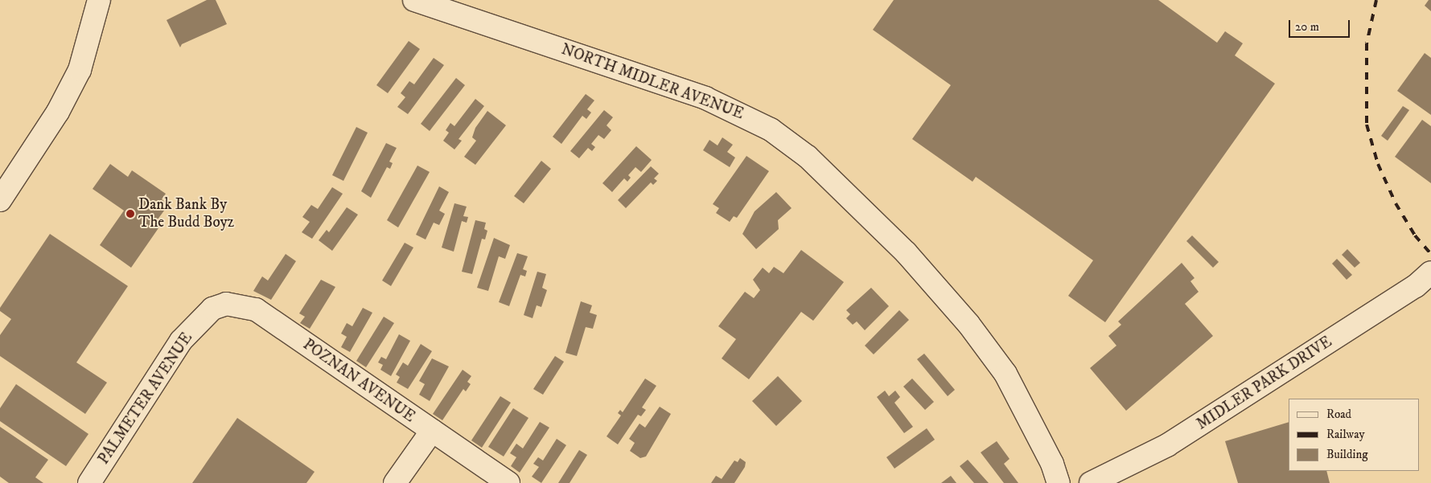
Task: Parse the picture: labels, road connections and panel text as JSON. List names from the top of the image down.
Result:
{
  "streets": {
    "street": [
      "NORTH MIDLER AVENUE",
      "POZNAN AVENUE",
      "MIDLER PARK DRIVE",
      "PALMETER AVENUE"
    ]
  },
  "crossings": [
    ["POZNAN AVENUE", "PALMETER AVENUE"]
  ],
  "places": ["Dank Bank By The Budd Boyz"],
  "legend": ["Road", "Railway", "Building"],
  "scale_bar": "20 m"
}
